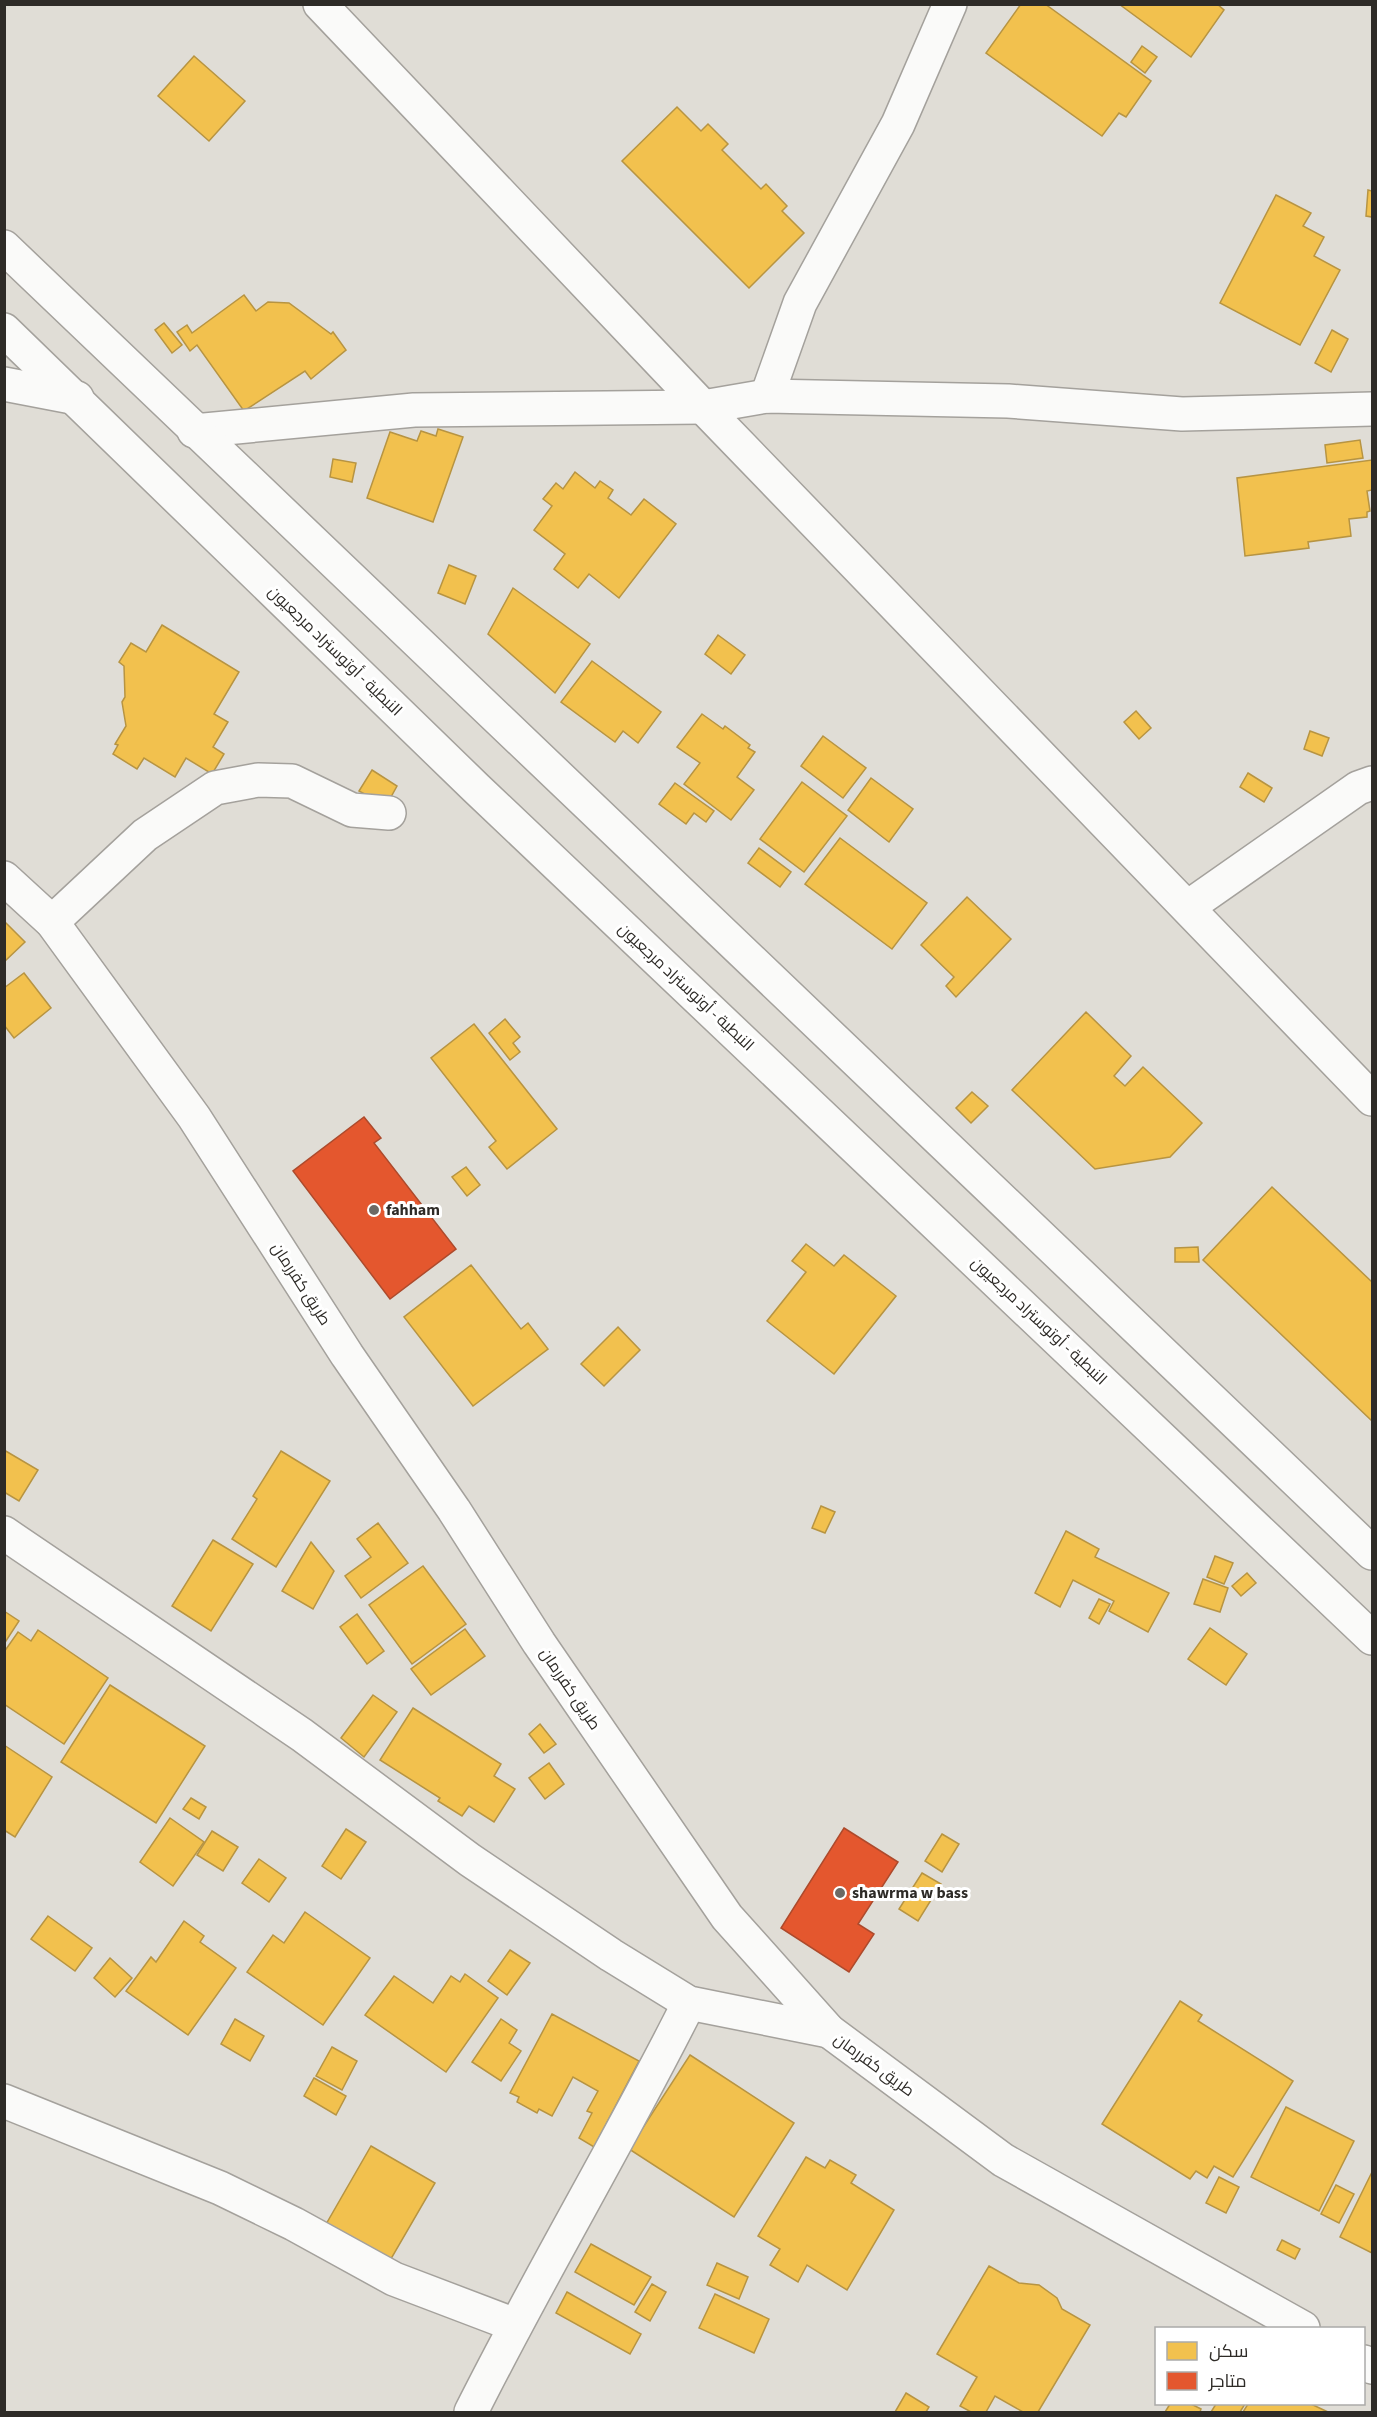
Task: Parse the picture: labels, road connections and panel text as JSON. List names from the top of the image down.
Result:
{
  "streets": {
    "main road": ["النبطية - أوتوستراد مرجعيون", "طريق كفررمان"]
  },
  "places": ["fahham", "shawrma w bass"],
  "legend": ["سكن", "متاجر"]
}
